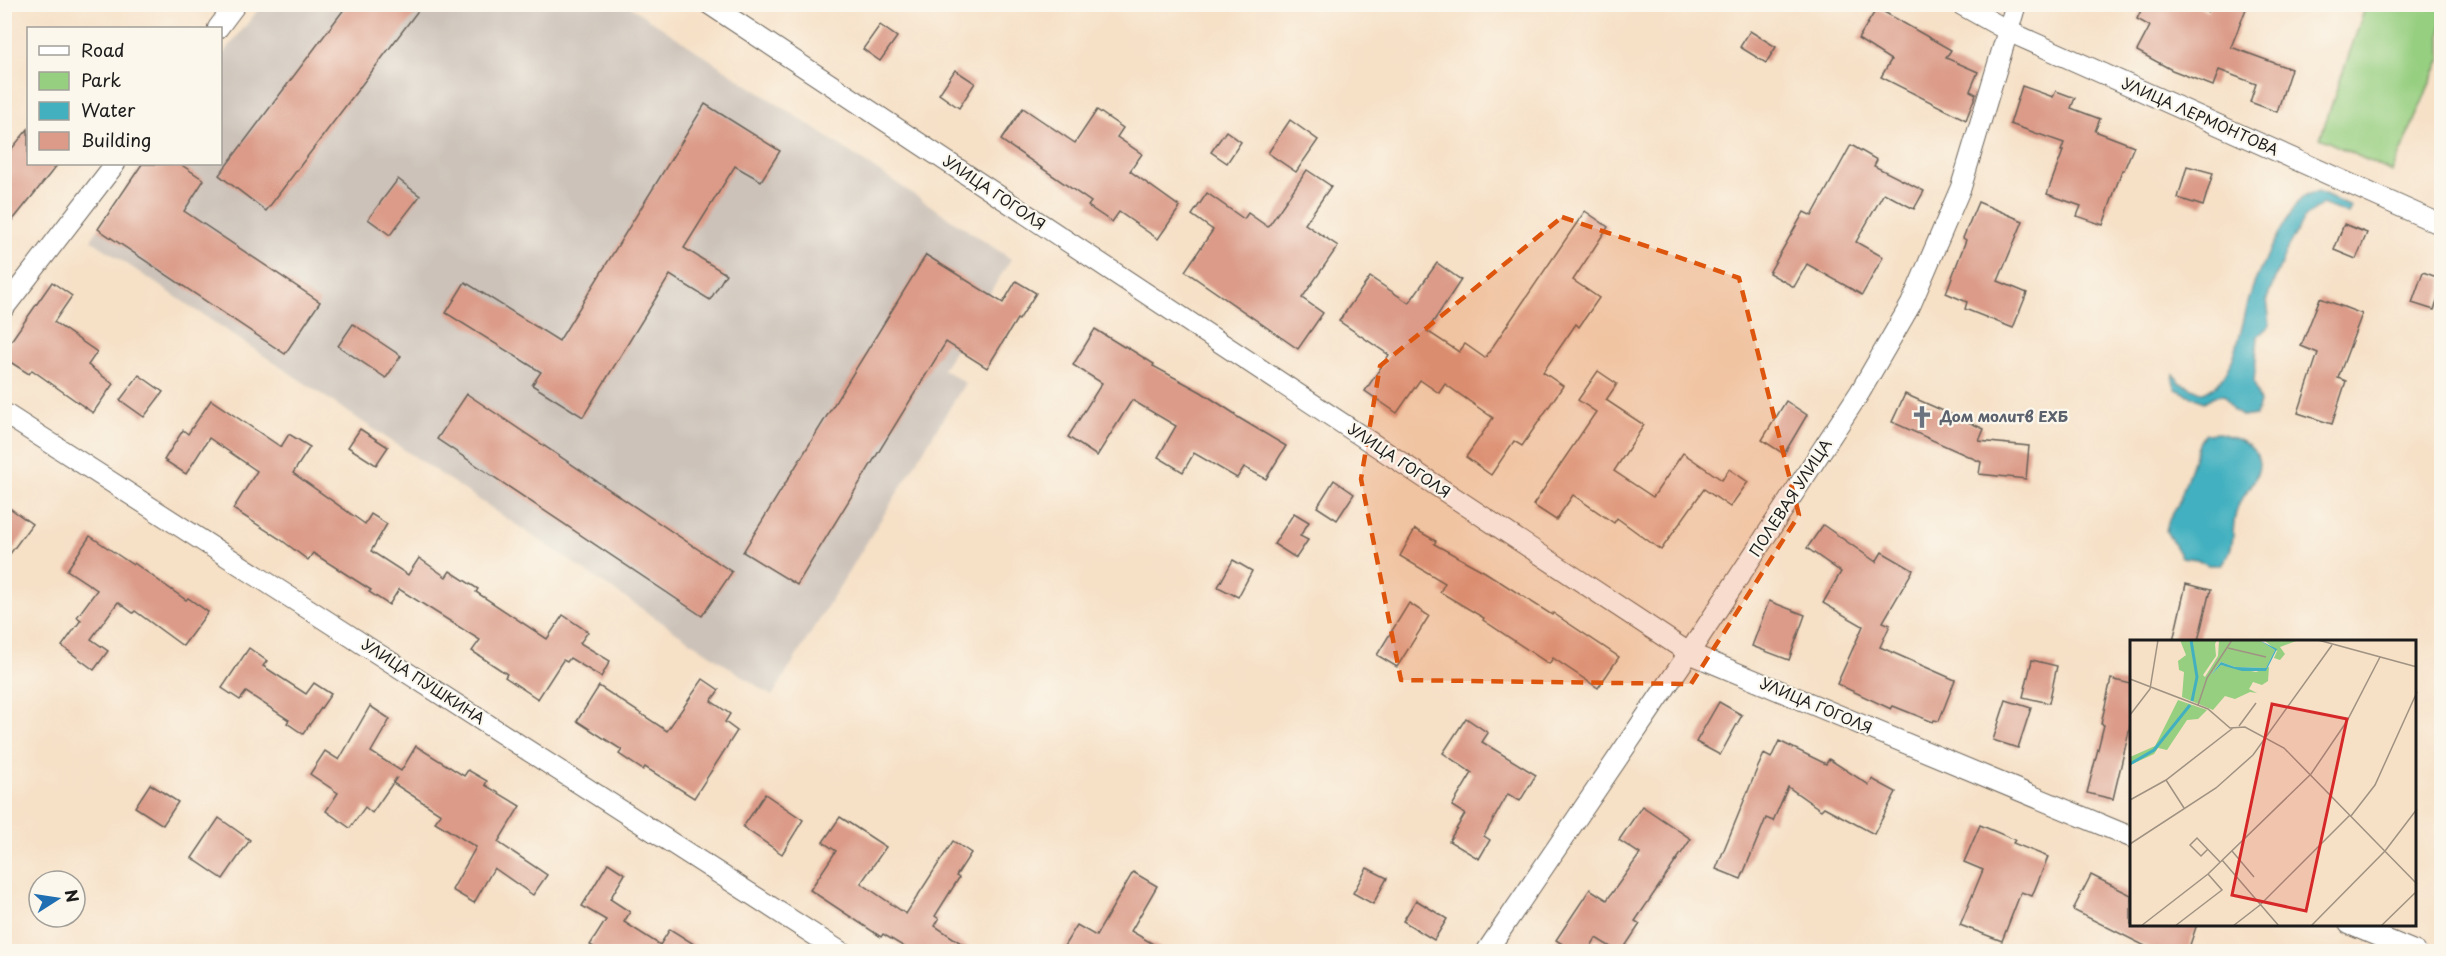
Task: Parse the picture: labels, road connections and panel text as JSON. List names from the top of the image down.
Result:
{
  "streets": {
    "street": [
      "УЛИЦА ЛЕРМОНТОВА",
      "УЛИЦА ГОГОЛЯ",
      "ПОЛЕВАЯ УЛИЦА",
      "УЛИЦА ПУШКИНА"
    ]
  },
  "crossings": [
    ["УЛИЦА ЛЕРМОНТОВА", "ПОЛЕВАЯ УЛИЦА"],
    ["УЛИЦА ГОГОЛЯ", "ПОЛЕВАЯ УЛИЦА"]
  ],
  "places": {
    "church": ["Дом молитв ЕХБ"]
  },
  "legend": [
    "Road",
    "Park",
    "Water",
    "Building"
  ],
  "north": "right"
}
